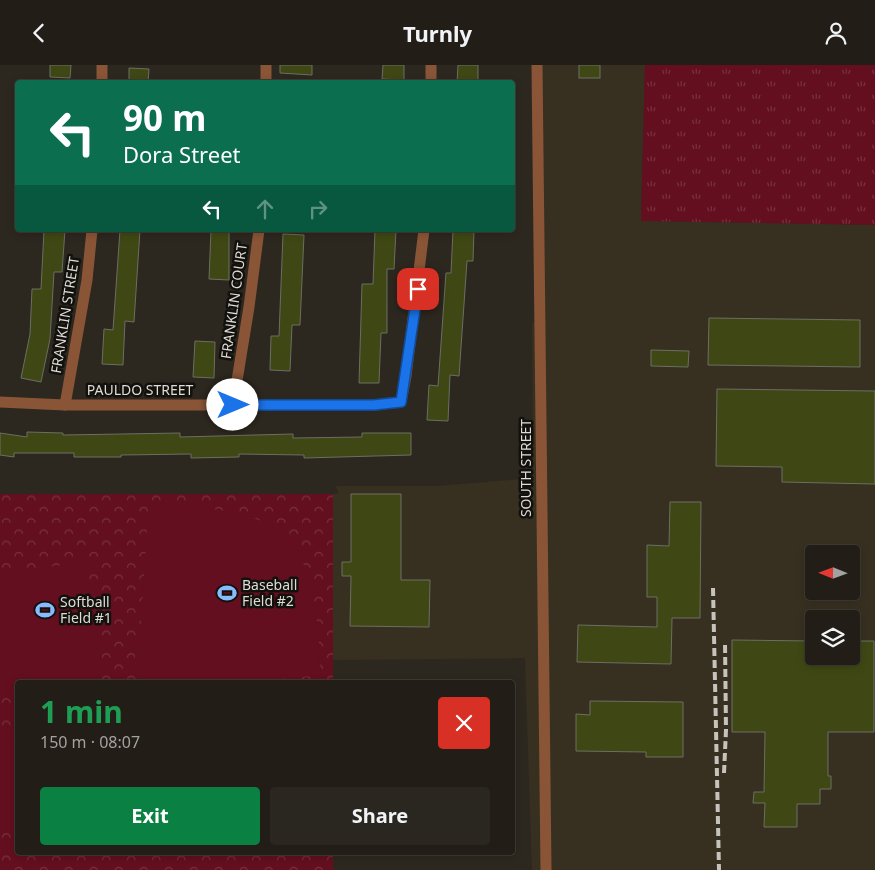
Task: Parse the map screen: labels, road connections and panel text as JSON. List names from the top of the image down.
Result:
{
  "streets": {
    "street": [
      "FRANKLIN COURT",
      "FRANKLIN STREET",
      "PAULDO STREET",
      "SOUTH STREET"
    ]
  },
  "crossings": [
    ["FRANKLIN COURT", "PAULDO STREET"],
    ["FRANKLIN STREET", "PAULDO STREET"]
  ],
  "places": {
    "sports": ["Baseball Field #2", "Softball Field #1"]
  },
  "north": "left",
  "page": {
    "header": "Turnly",
    "turn": ["90 m", "Dora Street"],
    "heading": ["1 min", "150 m · 08:07"],
    "buttons": ["Exit", "Share"]
  }
}
